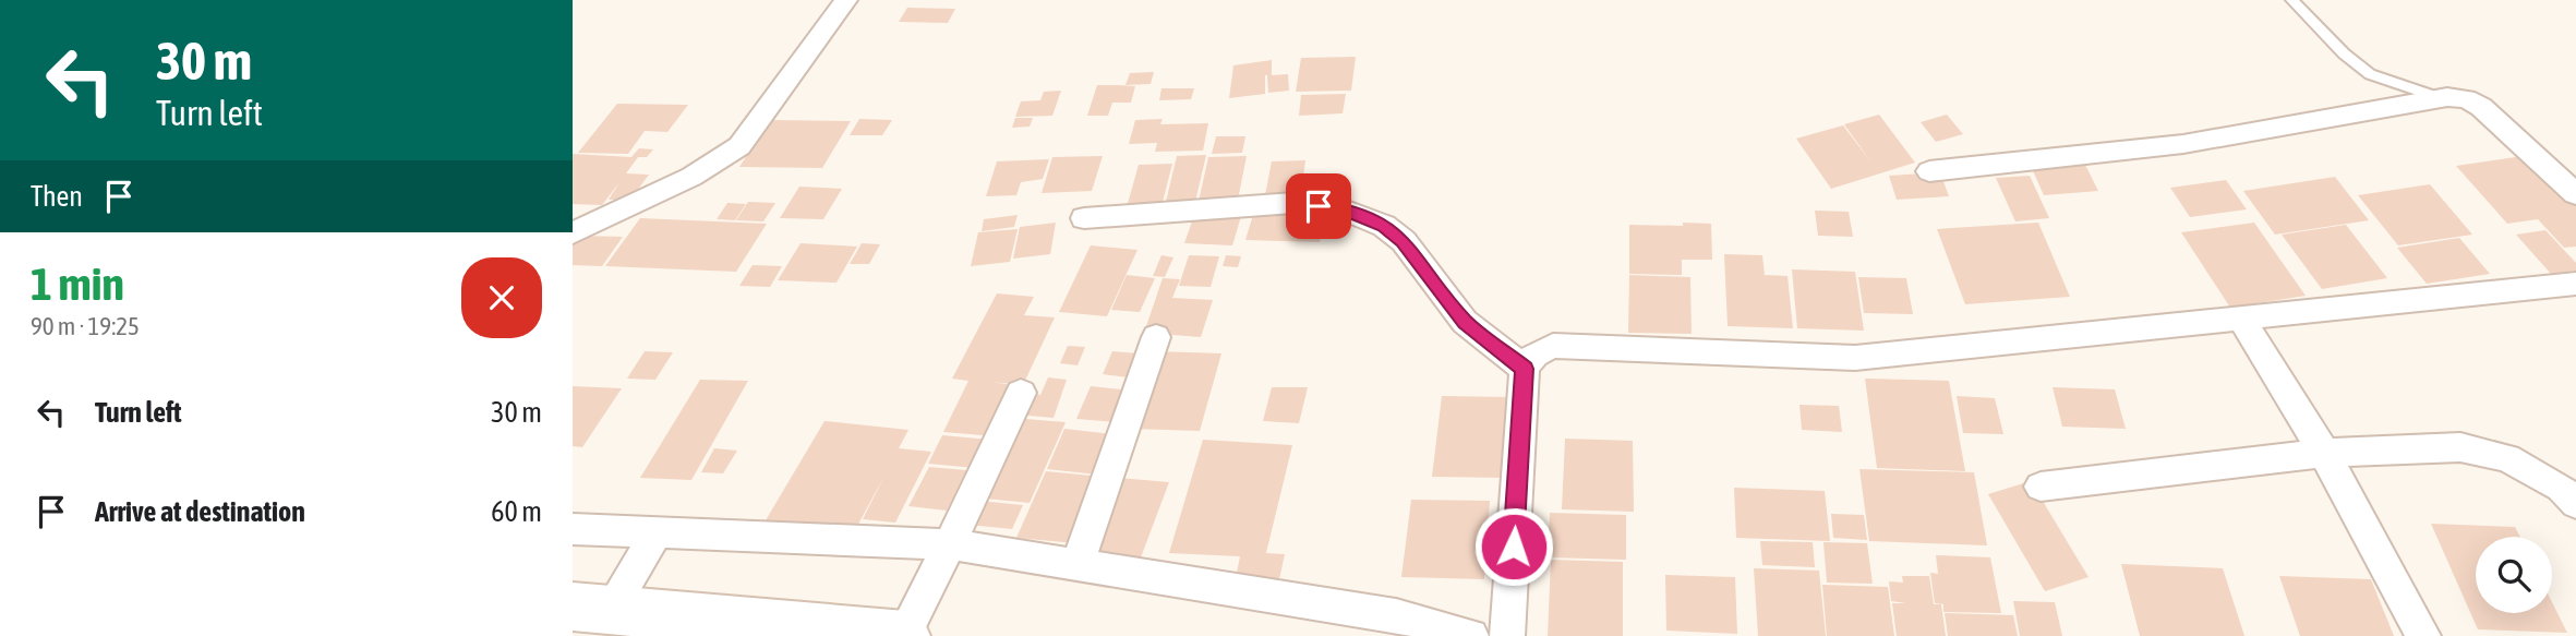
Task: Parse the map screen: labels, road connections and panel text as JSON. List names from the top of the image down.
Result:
{
  "page": {
    "turn": ["30 m", "Turn left"],
    "then": "Then",
    "heading": ["1 min", "90 m · 19:25"],
    "list": [
      {
        "name": "Turn left",
        "value": "30 m"
      },
      {
        "name": "Arrive at destination",
        "value": "60 m"
      }
    ]
  }
}
